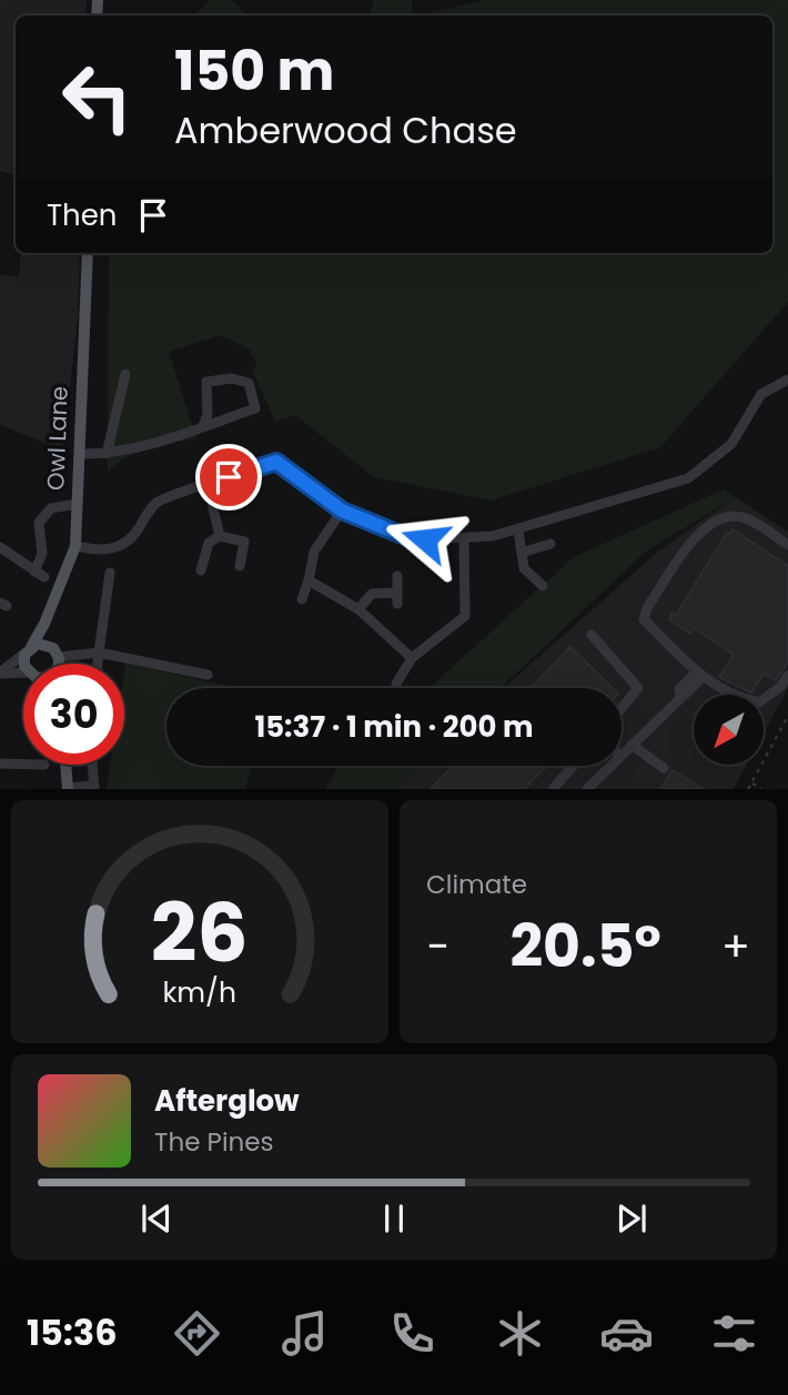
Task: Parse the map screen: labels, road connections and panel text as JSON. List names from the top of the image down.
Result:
{
  "streets": {
    "main road": ["Owl Lane"]
  },
  "north": "bottom left",
  "page": {
    "turn": ["150 m", "Amberwood Chase"],
    "then": "Then",
    "limit": "30",
    "trip": "15:37 · 1 min · 200 m",
    "tile": "Climate",
    "heat": ["−", "20.5°", "+"],
    "song": ["Afterglow", "The Pines"],
    "tabs": "15:36",
    "gauge": ["26", "km/h"]
  }
}
